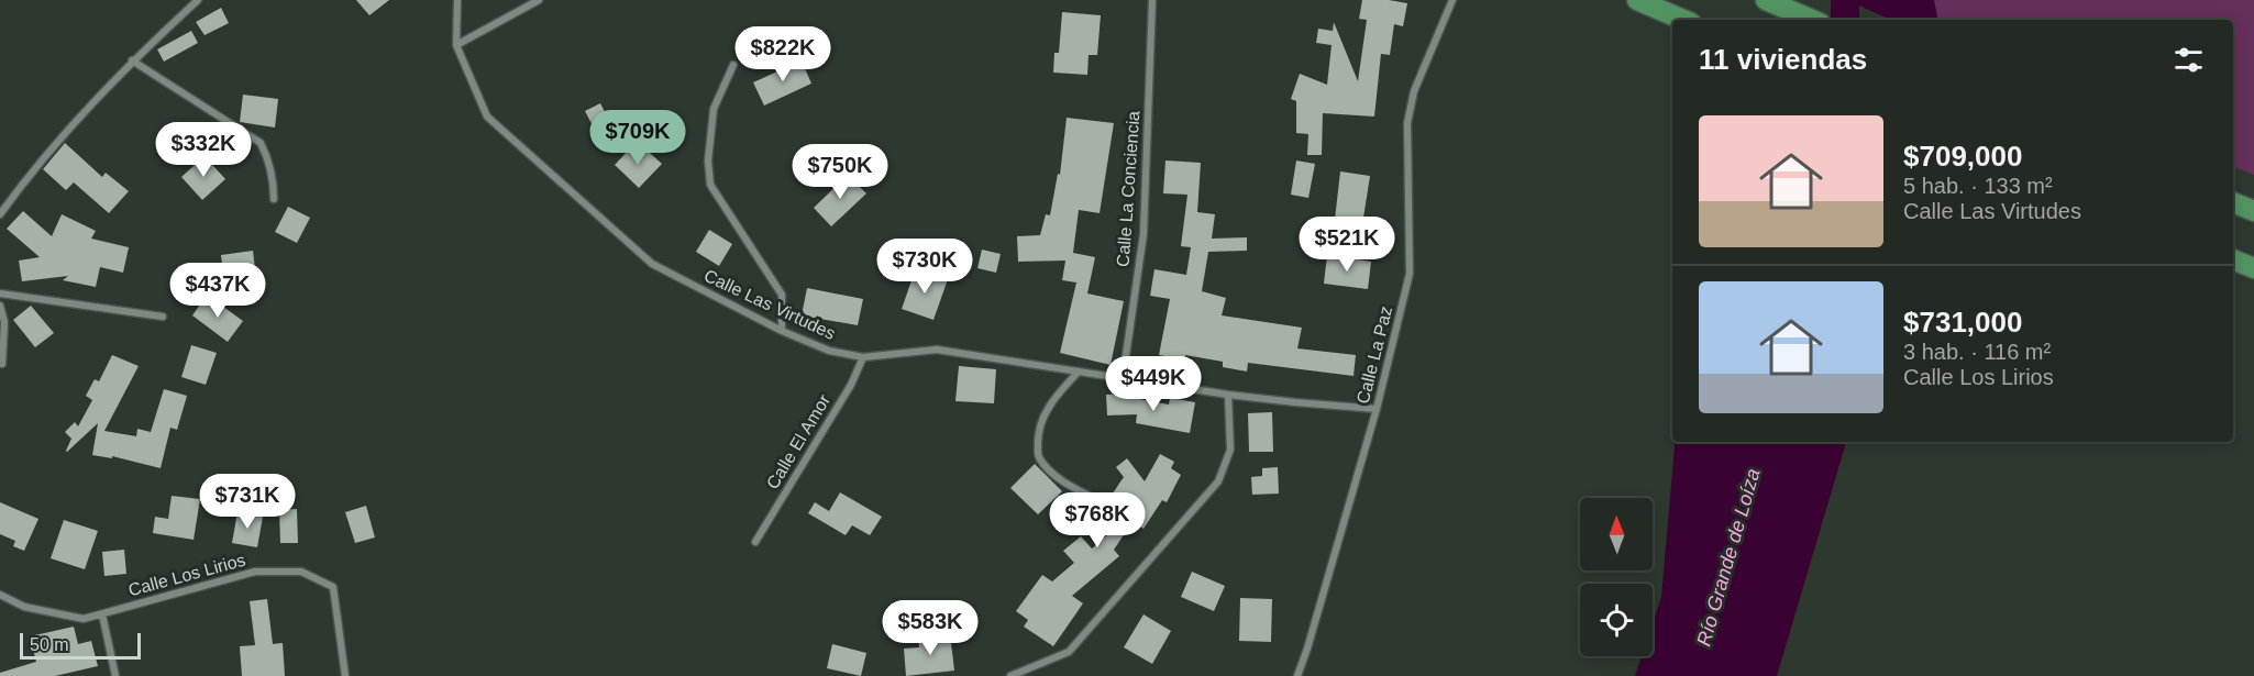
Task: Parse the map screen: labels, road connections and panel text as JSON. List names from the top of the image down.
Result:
{
  "streets": {
    "street": [
      "Calle La Conciencia",
      "Calle Las Virtudes",
      "Calle La Paz",
      "Calle El Amor",
      "Calle Los Lirios"
    ]
  },
  "crossings": [
    ["Calle La Conciencia", "Calle Las Virtudes"],
    ["Calle Las Virtudes", "Calle La Paz"],
    ["Calle Las Virtudes", "Calle El Amor"]
  ],
  "water": ["Río Grande de Loíza"],
  "scale_bar": "50 m",
  "north": "top",
  "page": {
    "heading": "11 viviendas",
    "price": [
      "$822K",
      "$709K",
      "$332K",
      "$750K",
      "$521K",
      "$730K",
      "$437K",
      "$449K",
      "$731K",
      "$768K",
      "$583K"
    ],
    "list": [
      {
        "name": "$709,000",
        "note": "5 hab. · 133 m² · Calle Las Virtudes"
      },
      {
        "name": "$731,000",
        "note": "3 hab. · 116 m² · Calle Los Lirios"
      }
    ],
    "scale": "50 m"
  }
}
